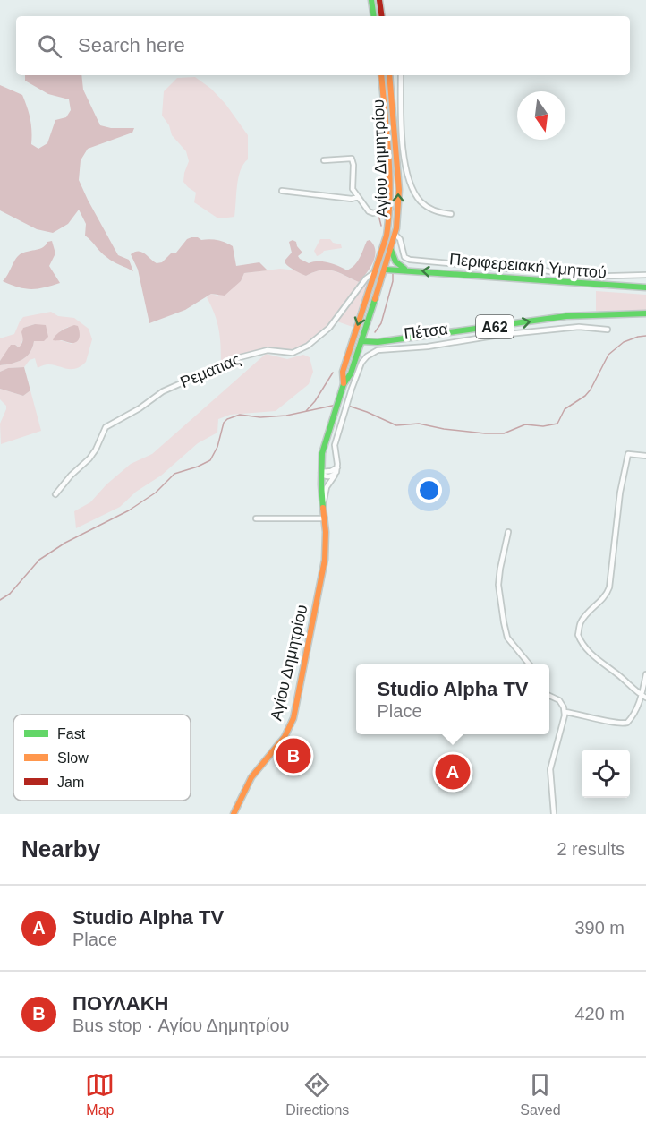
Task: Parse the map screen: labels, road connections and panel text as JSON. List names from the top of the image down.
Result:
{
  "streets": {
    "main road": ["Αγίου Δημητρίου", "Περιφερειακή Υμηττού", "Α62"],
    "street": ["Πέτσα", "Ρεματιας"]
  },
  "crossings": [
    ["Αγίου Δημητρίου", "Περιφερειακή Υμηττού"],
    ["Αγίου Δημητρίου", "Α62"],
    ["Αγίου Δημητρίου", "Ρεματιας"],
    ["Περιφερειακή Υμηττού", "Ρεματιας"]
  ],
  "legend": ["Fast", "Slow", "Jam"],
  "north": "bottom",
  "page": {
    "search": "Search here",
    "popup": ["Studio Alpha TV", "Place"],
    "pins": ["B", "A"],
    "heading": ["Nearby", "2 results"],
    "list": [
      {
        "mark": "A",
        "name": "Studio Alpha TV",
        "note": "Place",
        "value": "390 m"
      },
      {
        "mark": "B",
        "name": "ΠΟΥΛΑΚΗ",
        "note": "Bus stop · Αγίου Δημητρίου",
        "value": "420 m"
      }
    ],
    "nav": ["Map", "Directions", "Saved"]
  }
}
